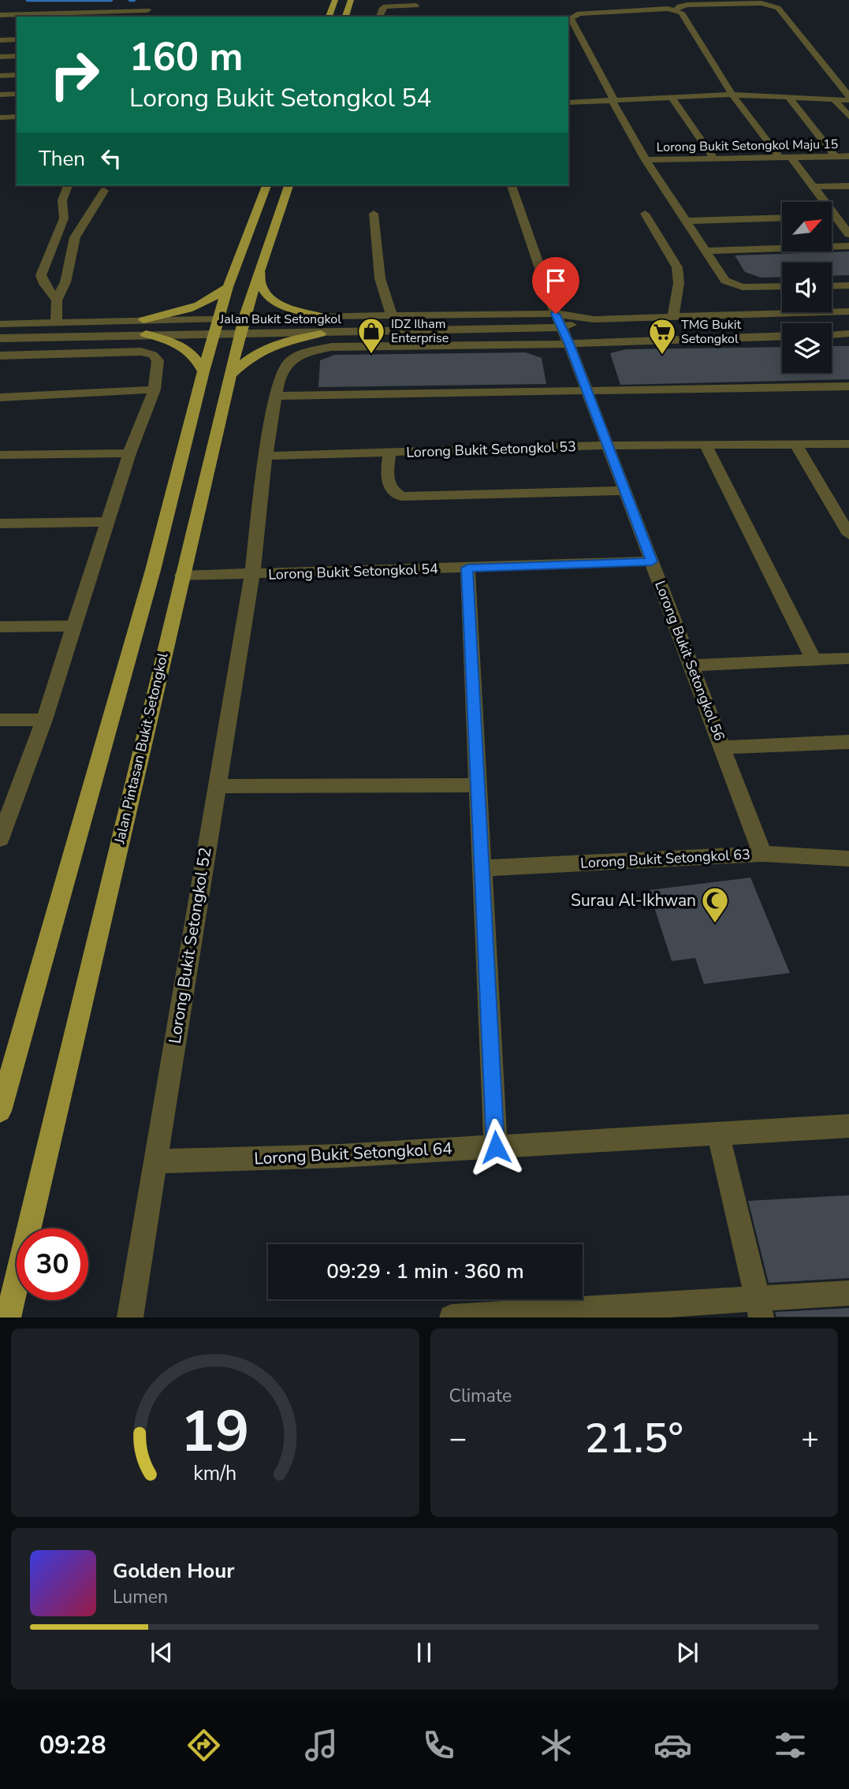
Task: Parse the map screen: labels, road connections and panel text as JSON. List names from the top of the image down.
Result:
{
  "streets": {
    "main road": ["Jalan Pintasan Bukit Setongkol"],
    "street": [
      "Lorong Bukit Setongkol Maju 15",
      "Jalan Bukit Setongkol",
      "Lorong Bukit Setongkol 53",
      "Lorong Bukit Setongkol 54",
      "Lorong Bukit Setongkol 56",
      "Lorong Bukit Setongkol 63",
      "Lorong Bukit Setongkol 52",
      "Lorong Bukit Setongkol 64"
    ]
  },
  "crossings": [
    ["Jalan Bukit Setongkol", "Lorong Bukit Setongkol 56"],
    ["Jalan Bukit Setongkol", "Jalan Pintasan Bukit Setongkol"],
    ["Lorong Bukit Setongkol 53", "Lorong Bukit Setongkol 56"],
    ["Lorong Bukit Setongkol 53", "Lorong Bukit Setongkol 52"],
    ["Lorong Bukit Setongkol 54", "Lorong Bukit Setongkol 56"],
    ["Lorong Bukit Setongkol 54", "Jalan Pintasan Bukit Setongkol"],
    ["Lorong Bukit Setongkol 54", "Lorong Bukit Setongkol 52"],
    ["Lorong Bukit Setongkol 56", "Lorong Bukit Setongkol 63"],
    ["Lorong Bukit Setongkol 56", "Lorong Bukit Setongkol 52"],
    ["Lorong Bukit Setongkol 52", "Lorong Bukit Setongkol 64"]
  ],
  "places": {
    "shop": ["IDZ Ilham Enterprise"],
    "supermarket": ["TMG Bukit Setongkol"],
    "mosque": ["Surau Al-Ikhwan"]
  },
  "north": "top right",
  "page": {
    "turn": ["160 m", "Lorong Bukit Setongkol 54"],
    "then": "Then",
    "limit": "30",
    "trip": "09:29 · 1 min · 360 m",
    "tile": "Climate",
    "heat": ["−", "21.5°", "+"],
    "song": ["Golden Hour", "Lumen"],
    "tabs": "09:28",
    "gauge": ["19", "km/h"]
  }
}
